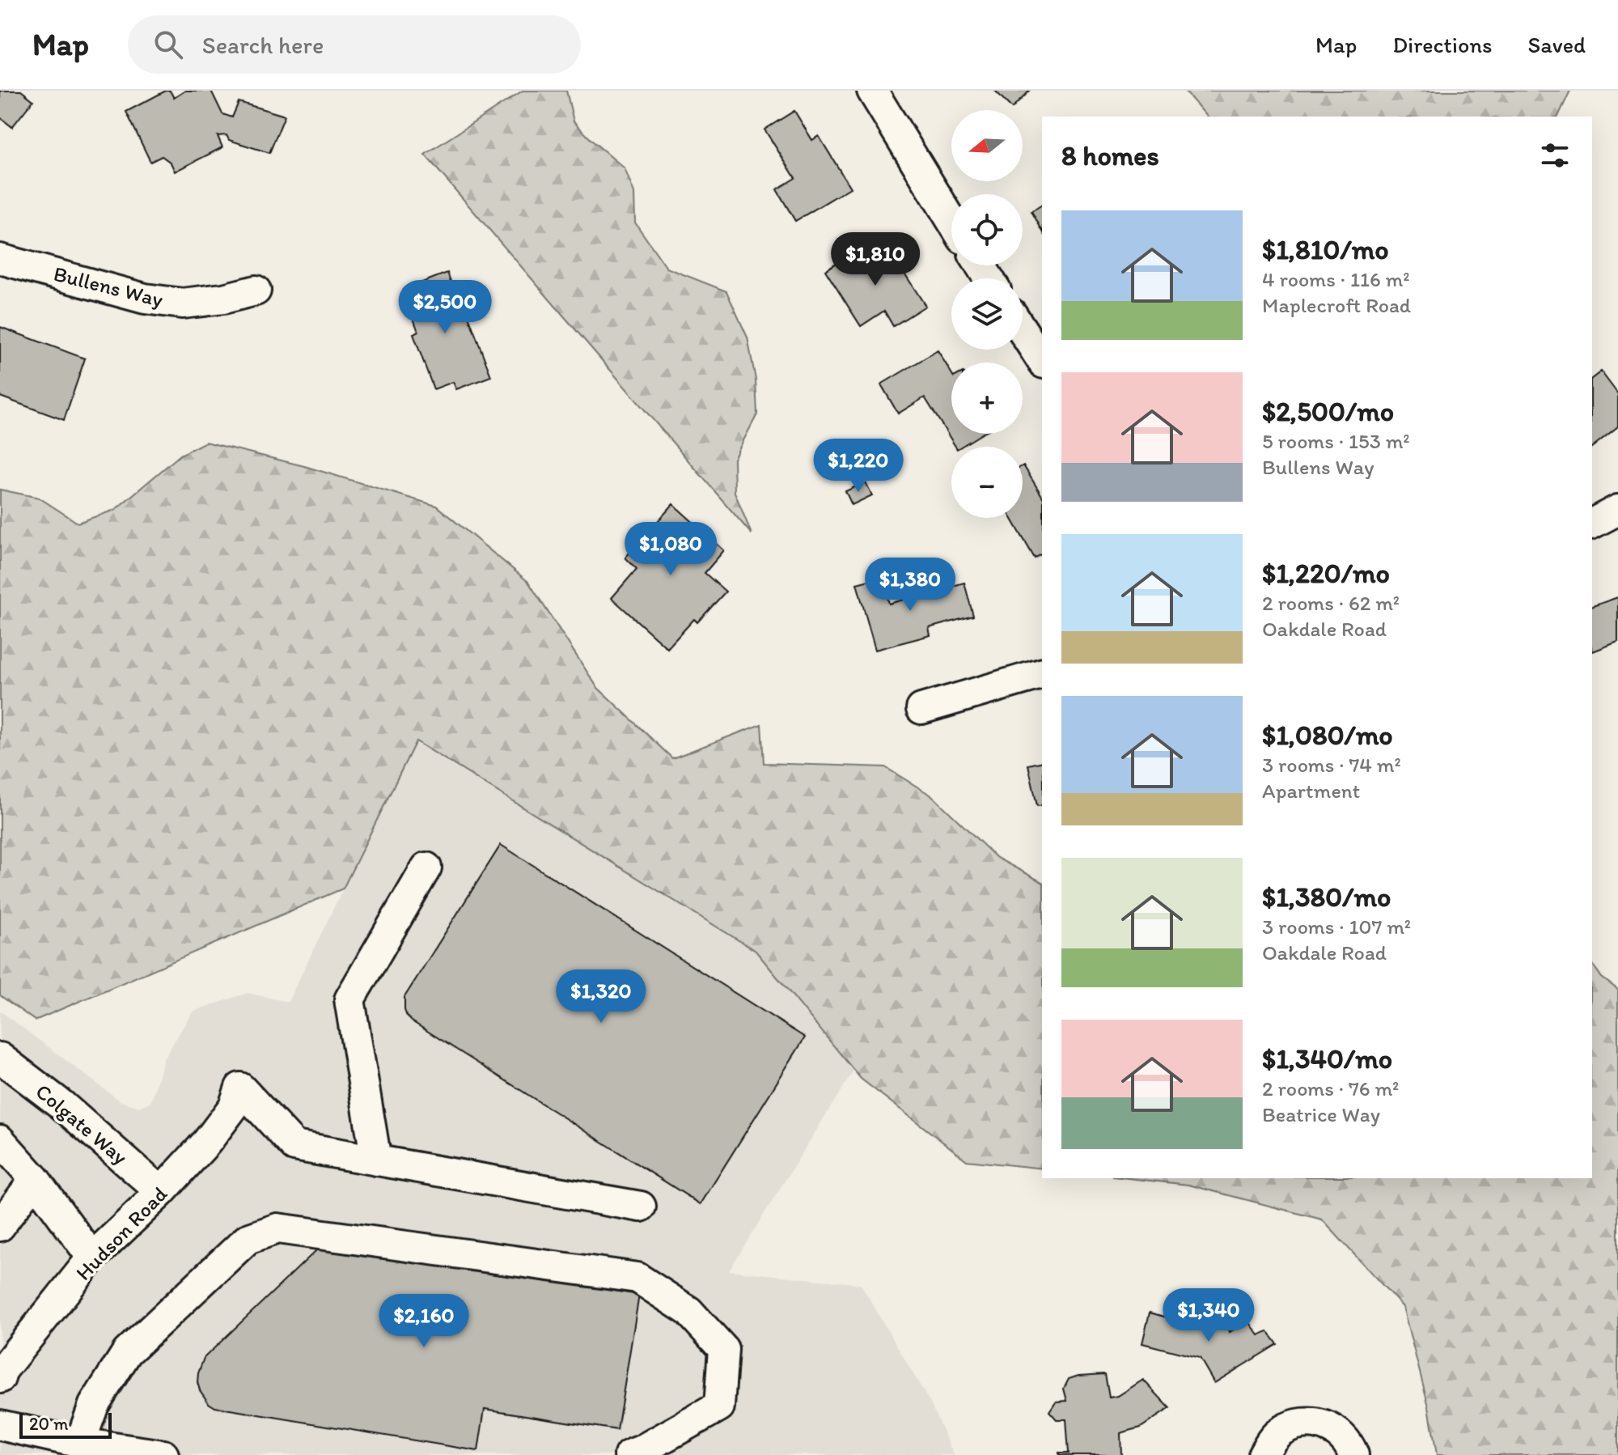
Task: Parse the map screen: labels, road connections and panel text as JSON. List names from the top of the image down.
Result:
{
  "streets": {
    "street": ["Bullens Way", "Colgate Way", "Hudson Road"]
  },
  "crossings": [
    ["Colgate Way", "Hudson Road"]
  ],
  "scale_bar": "20 m",
  "north": "left",
  "page": {
    "header": "Map",
    "search": "Search here",
    "nav": ["Map", "Directions", "Saved"],
    "map_buttons": ["+", "−"],
    "heading": "8 homes",
    "list": [
      {
        "name": "$1,810/mo",
        "note": "4 rooms · 116 m² · Maplecroft Road"
      },
      {
        "name": "$2,500/mo",
        "note": "5 rooms · 153 m² · Bullens Way"
      },
      {
        "name": "$1,220/mo",
        "note": "2 rooms · 62 m² · Oakdale Road"
      },
      {
        "name": "$1,080/mo",
        "note": "3 rooms · 74 m² · Apartment"
      },
      {
        "name": "$1,380/mo",
        "note": "3 rooms · 107 m² · Oakdale Road"
      },
      {
        "name": "$1,340/mo",
        "note": "2 rooms · 76 m² · Beatrice Way"
      }
    ],
    "price": [
      "$1,810",
      "$2,500",
      "$1,220",
      "$1,080",
      "$1,380",
      "$1,320",
      "$1,340",
      "$2,160"
    ],
    "scale": "20 m"
  }
}
